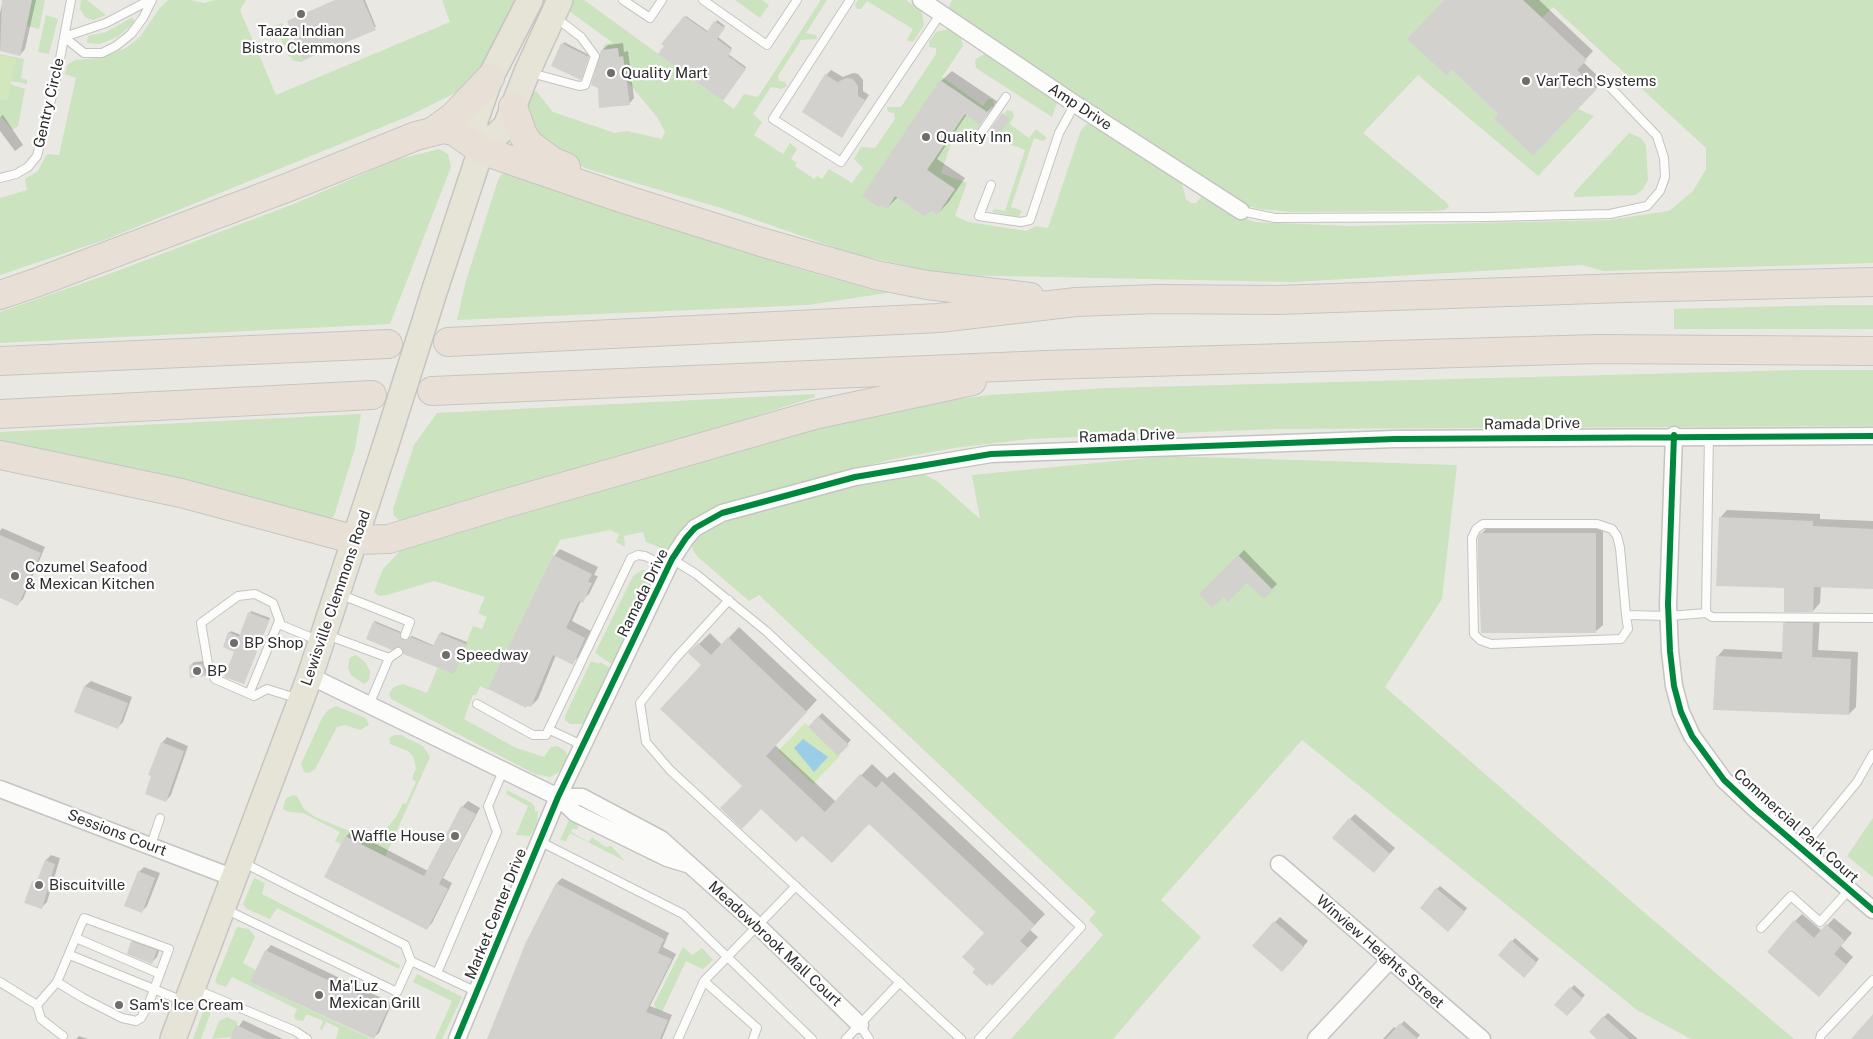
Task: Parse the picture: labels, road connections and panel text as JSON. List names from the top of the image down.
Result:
{
  "streets": {
    "main road": ["Lewisville Clemmons Road"],
    "street": [
      "Amp Drive",
      "Ramada Drive",
      "Commercial Park Court",
      "Sessions Court",
      "Market Center Drive",
      "Meadowbrook Mall Court",
      "Winview Heights Street"
    ],
    "lane": ["Gentry Circle"]
  },
  "crossings": [
    ["Ramada Drive", "Commercial Park Court"],
    ["Ramada Drive", "Market Center Drive"],
    ["Ramada Drive", "Meadowbrook Mall Court"],
    ["Lewisville Clemmons Road", "Sessions Court"],
    ["Market Center Drive", "Meadowbrook Mall Court"]
  ],
  "places": [
    "Taaza Indian Bistro Clemmons",
    "Quality Mart",
    "VarTech Systems",
    "Quality Inn",
    "Cozumel Seafood & Mexican Kitchen",
    "BP Shop",
    "Speedway",
    "BP",
    "Waffle House",
    "Biscuitville",
    "Ma'Luz Mexican Grill",
    "Sam's Ice Cream"
  ]
}
